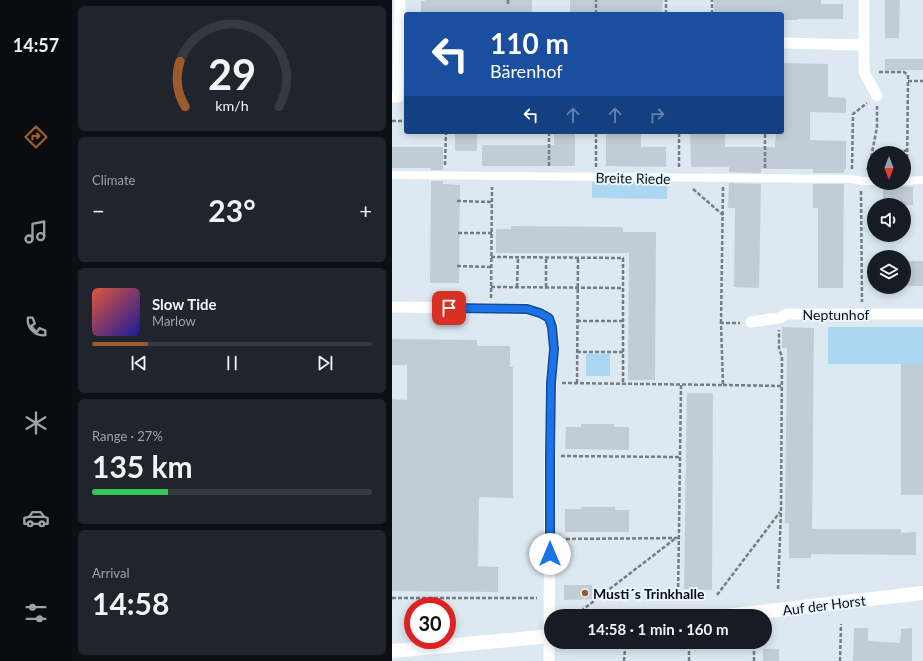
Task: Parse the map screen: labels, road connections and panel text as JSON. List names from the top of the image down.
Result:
{
  "streets": {
    "street": ["Breite Riede", "Neptunhof", "Auf der Horst"]
  },
  "places": ["Musti´s Trinkhalle"],
  "north": "bottom",
  "page": {
    "tabs": "14:57",
    "turn": ["110 m", "Bärenhof"],
    "tile": [
      "Climate",
      ["Range · 27%", "135 km"],
      ["Arrival", "14:58"]
    ],
    "heat": ["−", "23°", "+"],
    "song": ["Slow Tide", "Marlow"],
    "limit": "30",
    "trip": "14:58 · 1 min · 160 m",
    "gauge": ["29", "km/h"]
  }
}
